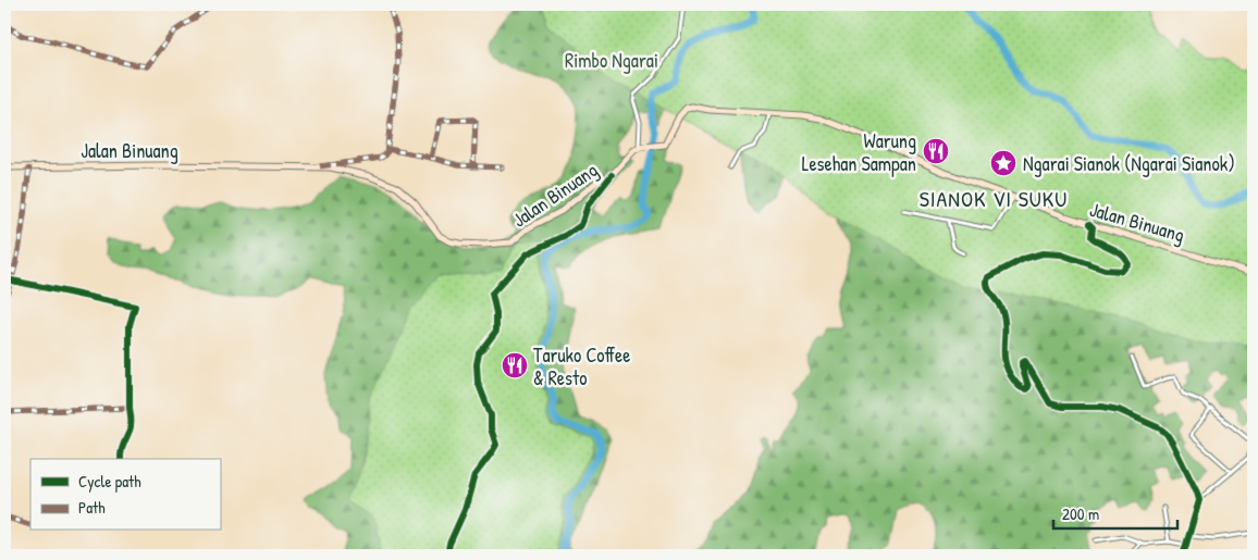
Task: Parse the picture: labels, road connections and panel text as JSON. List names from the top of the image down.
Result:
{
  "streets": {
    "main road": ["Jalan Binuang"]
  },
  "districts": ["SIANOK VI SUKU"],
  "parks": ["Rimbo Ngarai"],
  "places": {
    "restaurant": ["Warung Lesehan Sampan", "Taruko Coffee & Resto"],
    "place": ["Ngarai Sianok (Ngarai Sianok)"]
  },
  "legend": ["Cycle path", "Path"],
  "scale_bar": "200 m"
}
